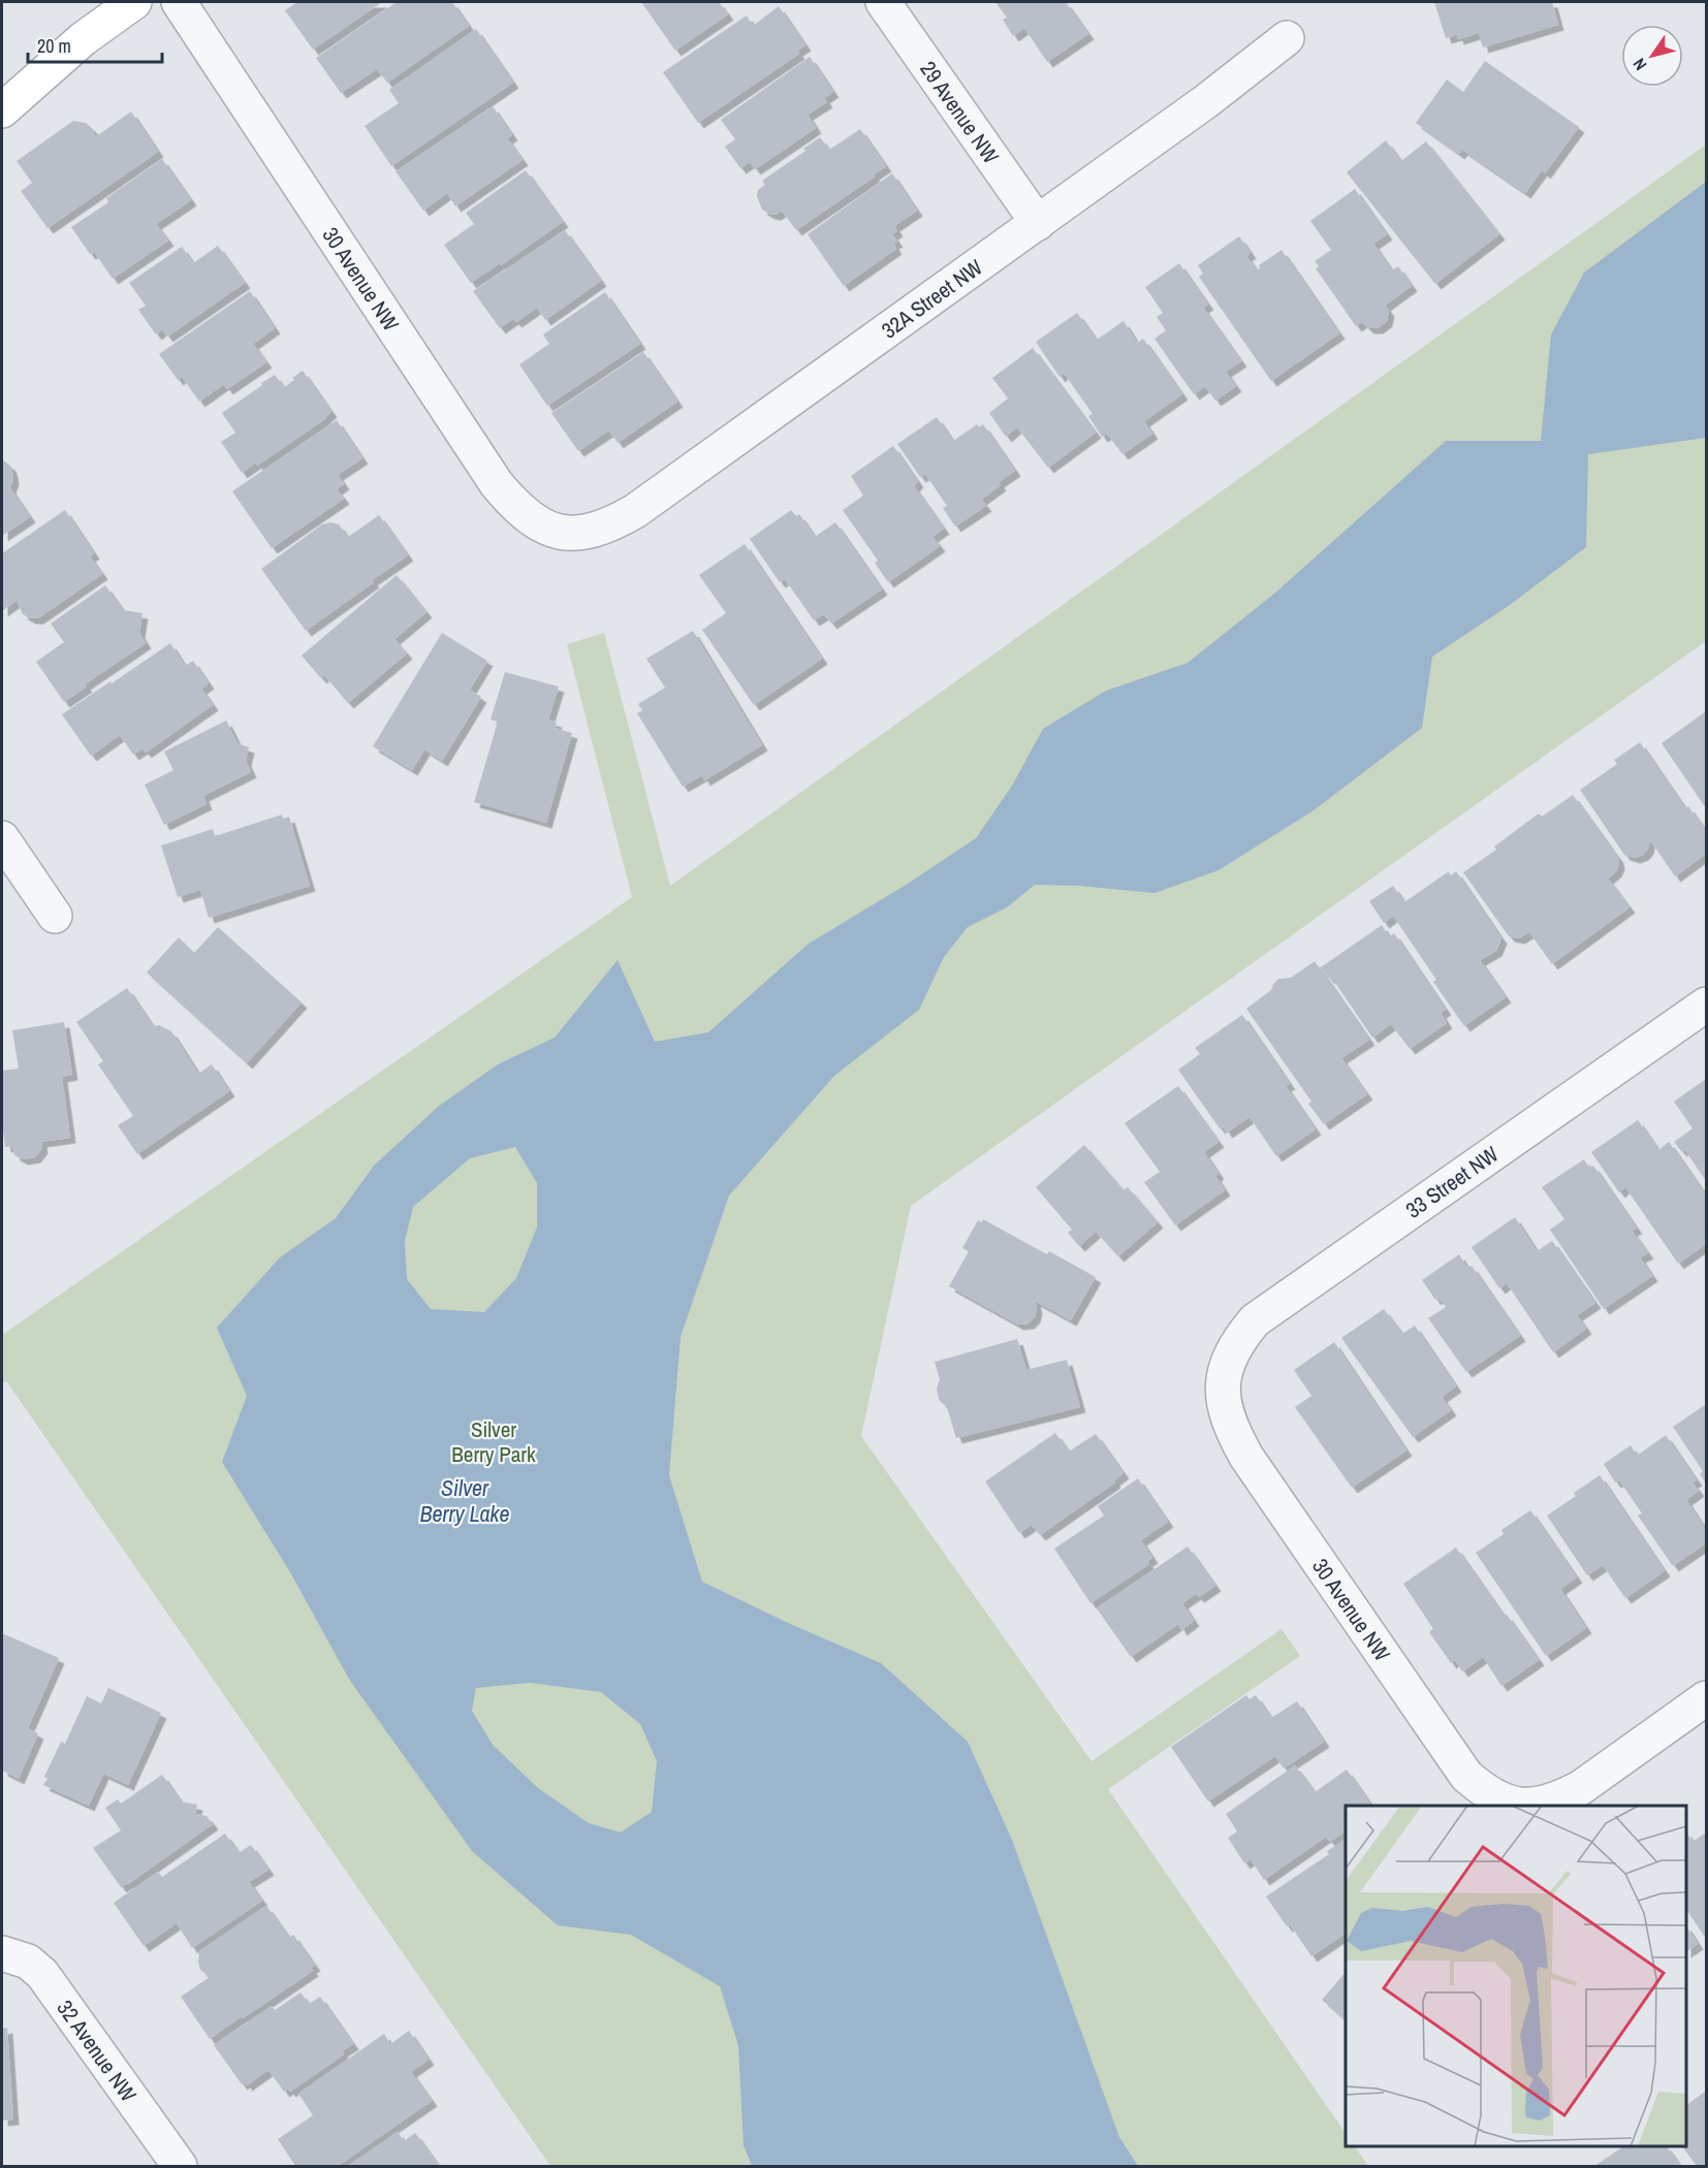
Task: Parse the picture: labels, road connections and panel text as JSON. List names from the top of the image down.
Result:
{
  "streets": {
    "street": [
      "29 Avenue NW",
      "30 Avenue NW",
      "32A Street NW",
      "33 Street NW",
      "32 Avenue NW"
    ]
  },
  "crossings": [
    ["29 Avenue NW", "32A Street NW"],
    ["30 Avenue NW", "32A Street NW"],
    ["30 Avenue NW", "33 Street NW"]
  ],
  "water": ["Silver Berry Lake"],
  "parks": ["Silver Berry Park"],
  "scale_bar": "20 m",
  "north": "bottom left"
}
